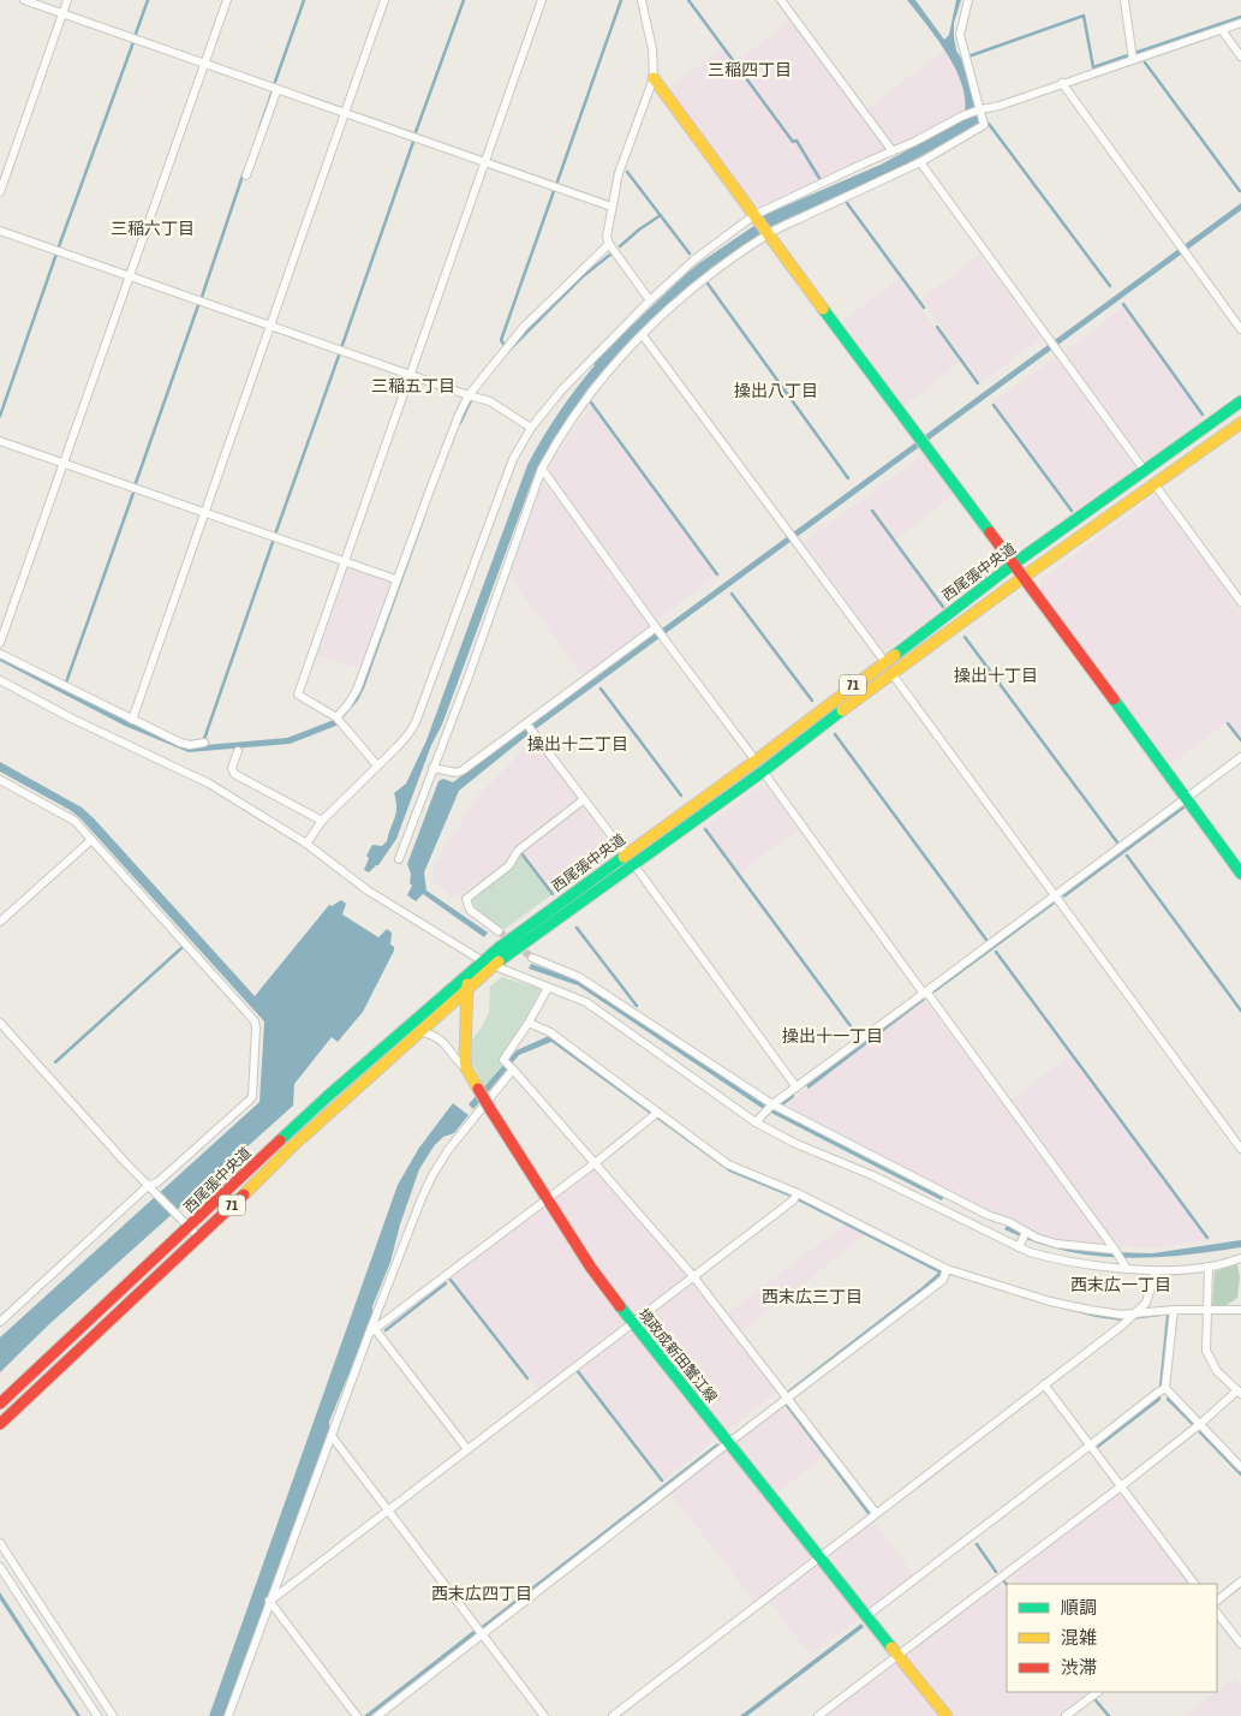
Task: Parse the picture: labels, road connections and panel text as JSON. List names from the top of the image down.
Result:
{
  "streets": {
    "main road": ["西尾張中央道", "71", "境政成新田蟹江線"]
  },
  "crossings": [
    ["西尾張中央道", "境政成新田蟹江線"]
  ],
  "districts": [
    "三稲四丁目",
    "三稲六丁目",
    "三稲五丁目",
    "操出八丁目",
    "操出十丁目",
    "操出十二丁目",
    "操出十一丁目",
    "西末広一丁目",
    "西末広三丁目",
    "西末広四丁目"
  ],
  "legend": ["順調", "混雑", "渋滞"]
}
